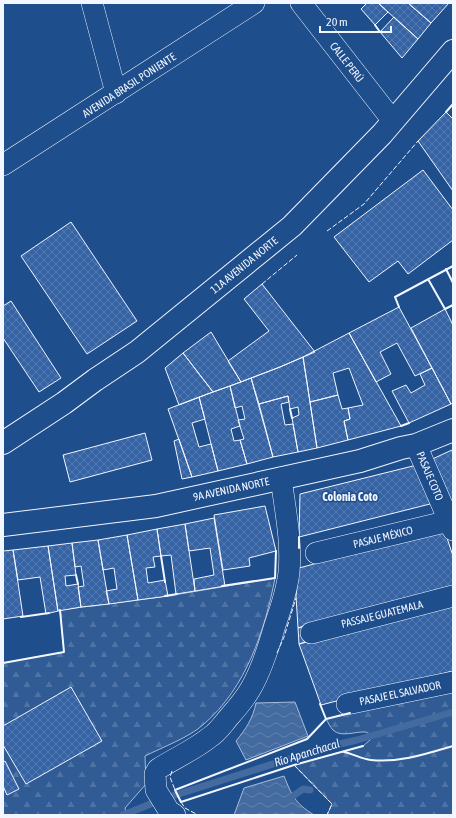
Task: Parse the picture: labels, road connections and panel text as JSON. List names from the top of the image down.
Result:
{
  "streets": {
    "main road": ["11A AVENIDA NORTE", "9A AVENIDA NORTE"],
    "street": [
      "CALLE PERÚ",
      "AVENIDA BRASIL PONIENTE",
      "PASAJE COTO",
      "PASAJE MÉXICO",
      "PASSAJE GUATEMALA",
      "PASAJE EL SALVADOR"
    ]
  },
  "crossings": [
    ["CALLE PERÚ", "11A AVENIDA NORTE"],
    ["PASAJE COTO", "9A AVENIDA NORTE"],
    ["PASAJE COTO", "PASAJE MÉXICO"]
  ],
  "districts": ["Colonia Coto"],
  "water": ["Río Apanchacal"],
  "scale_bar": "20 m"
}
